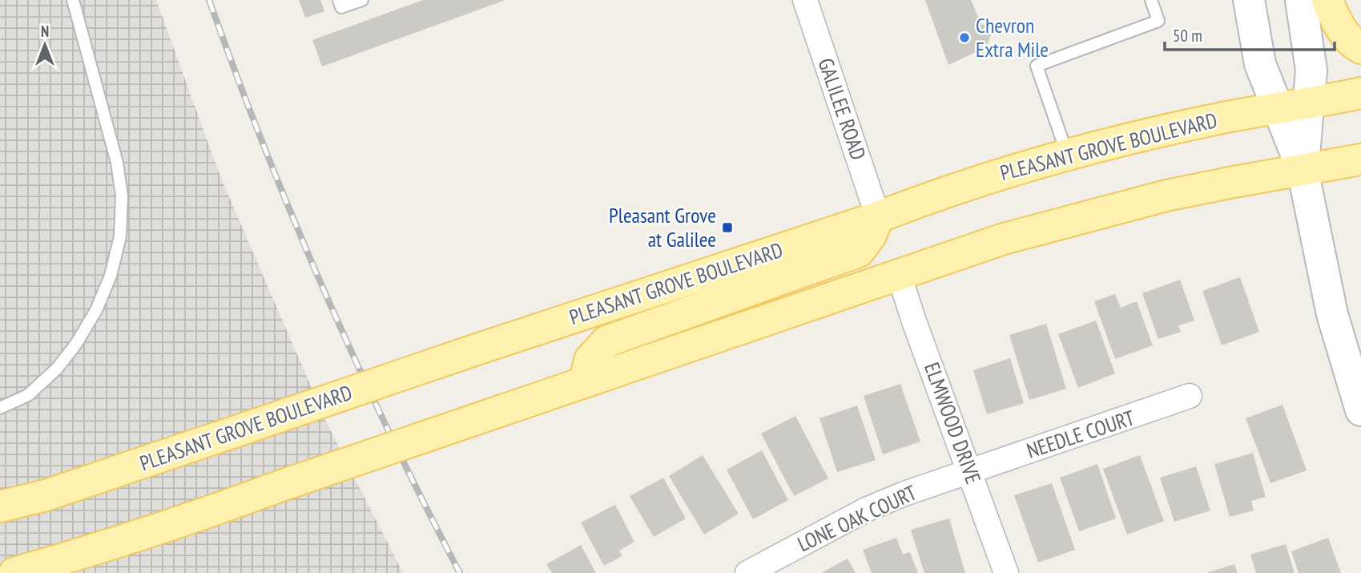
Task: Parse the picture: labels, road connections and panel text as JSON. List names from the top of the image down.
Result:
{
  "streets": {
    "main road": ["PLEASANT GROVE BOULEVARD"],
    "street": [
      "GALILEE ROAD",
      "ELMWOOD DRIVE",
      "NEEDLE COURT",
      "LONE OAK COURT"
    ]
  },
  "crossings": [
    ["GALILEE ROAD", "PLEASANT GROVE BOULEVARD"],
    ["ELMWOOD DRIVE", "NEEDLE COURT"],
    ["ELMWOOD DRIVE", "LONE OAK COURT"],
    ["NEEDLE COURT", "LONE OAK COURT"]
  ],
  "places": {
    "other": ["Chevron Extra Mile"],
    "transit": ["Pleasant Grove at Galilee"]
  },
  "scale_bar": "50 m",
  "north": "top"
}
